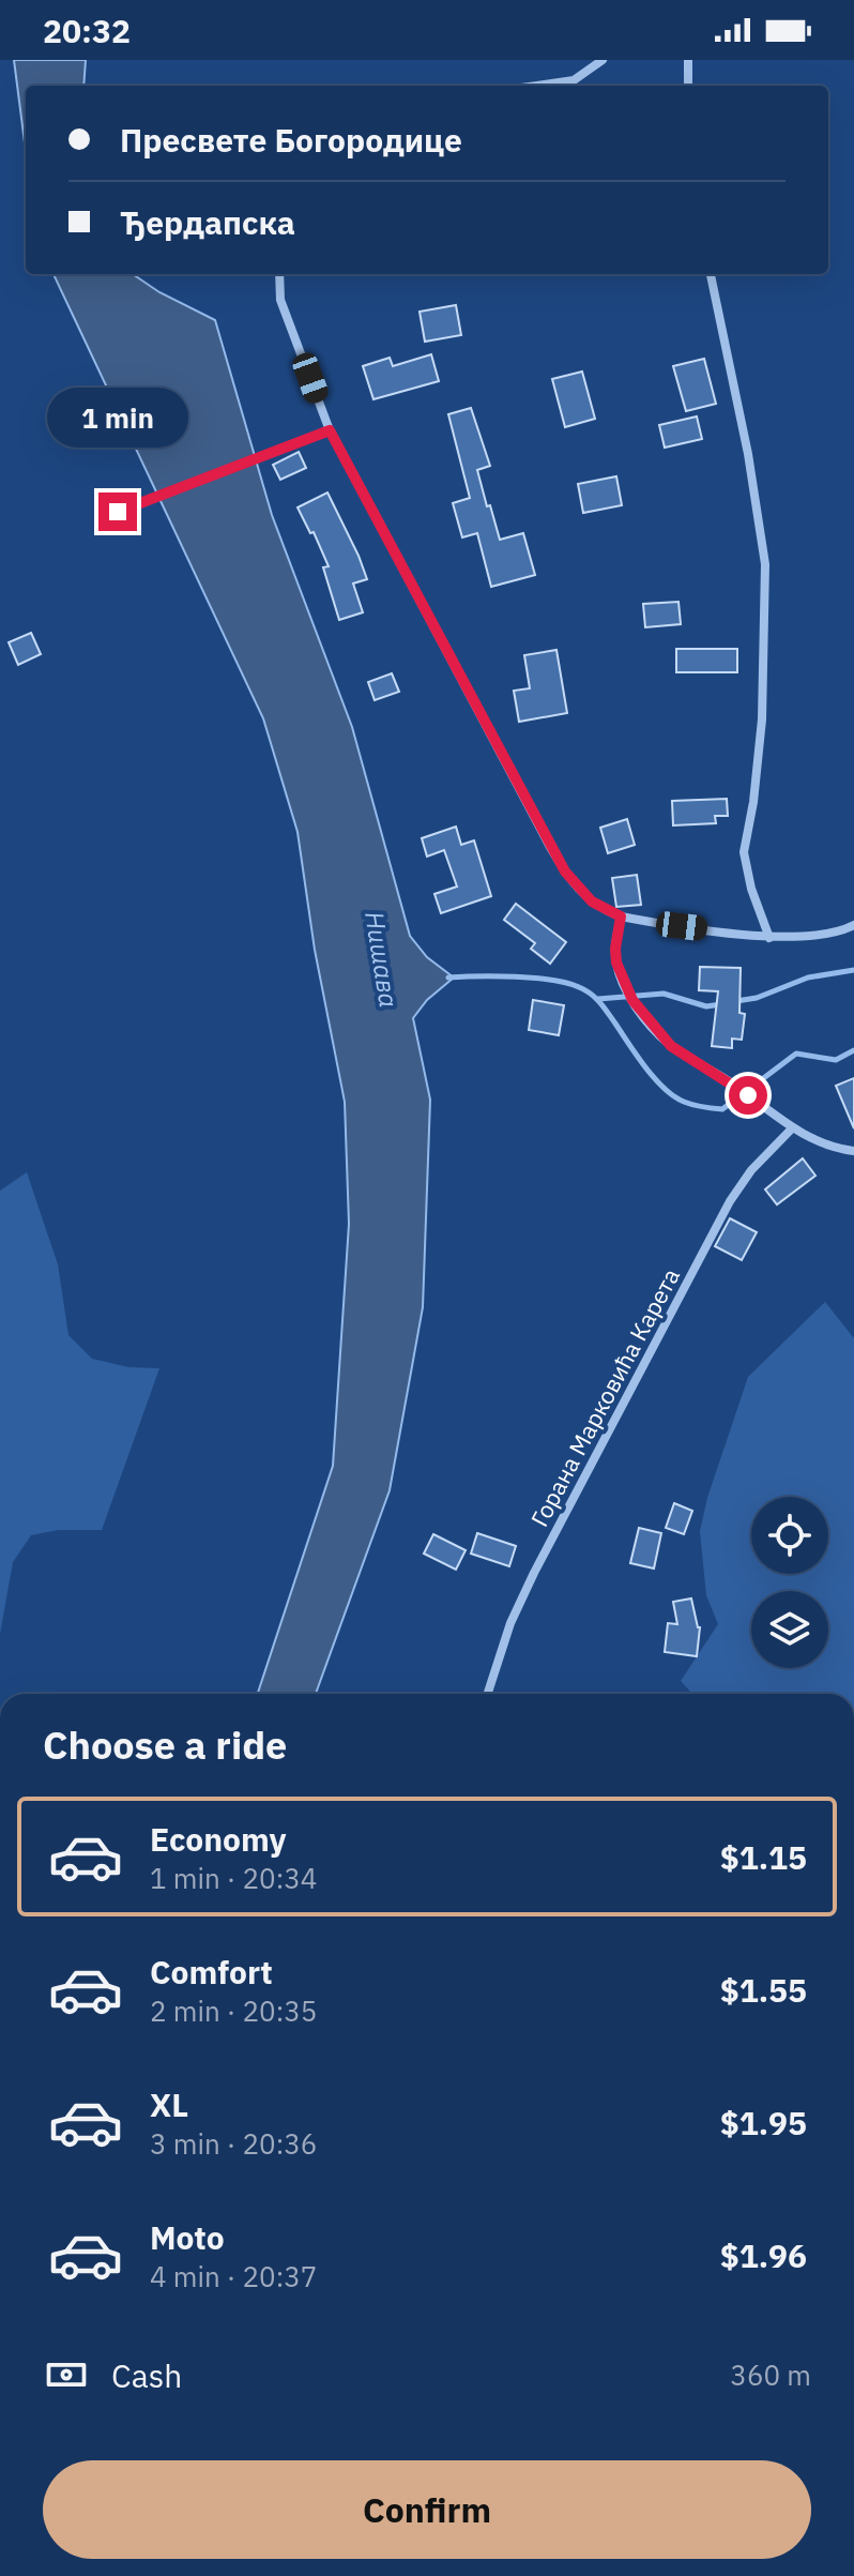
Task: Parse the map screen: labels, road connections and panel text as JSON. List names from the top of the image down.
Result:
{
  "streets": {
    "street": ["Горана Марковића Карета"]
  },
  "water": ["Нишава"],
  "page": {
    "status": "20:32",
    "banner": ["Пресвете Богородице", "Ђердапска"],
    "bubble": "1 min",
    "heading": "Choose a ride",
    "list": [
      {
        "name": "Economy",
        "note": "1 min · 20:34",
        "value": "$1.15"
      },
      {
        "name": "Comfort",
        "note": "2 min · 20:35",
        "value": "$1.55"
      },
      {
        "name": "XL",
        "note": "3 min · 20:36",
        "value": "$1.95"
      },
      {
        "name": "Moto",
        "note": "4 min · 20:37",
        "value": "$1.96"
      }
    ],
    "pay": ["Cash", "360 m"],
    "buttons": "Confirm"
  }
}
